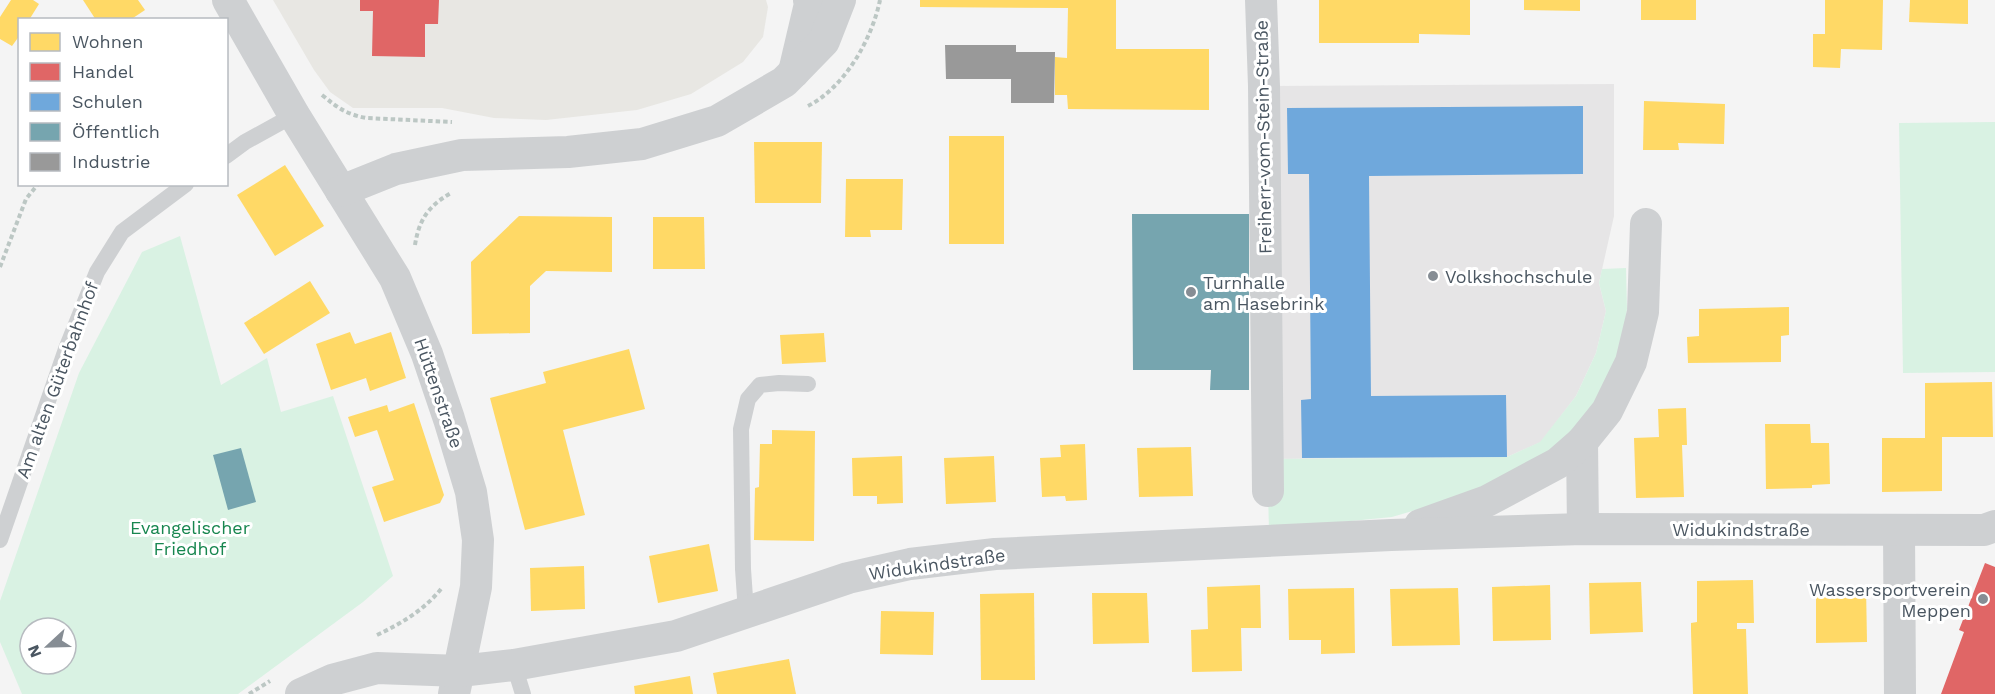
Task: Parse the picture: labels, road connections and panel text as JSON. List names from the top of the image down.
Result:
{
  "streets": {
    "street": ["Freiherr-vom-Stein-Straße", "Hüttenstraße", "Widukindstraße"],
    "lane": ["Am alten Güterbahnhof"]
  },
  "crossings": [
    ["Hüttenstraße", "Widukindstraße"]
  ],
  "parks": ["Evangelischer Friedhof"],
  "places": ["Volkshochschule", "Turnhalle am Hasebrink", "Wassersportverein Meppen"],
  "legend": [
    "Wohnen",
    "Handel",
    "Schulen",
    "Öffentlich",
    "Industrie"
  ],
  "north": "left"
}
